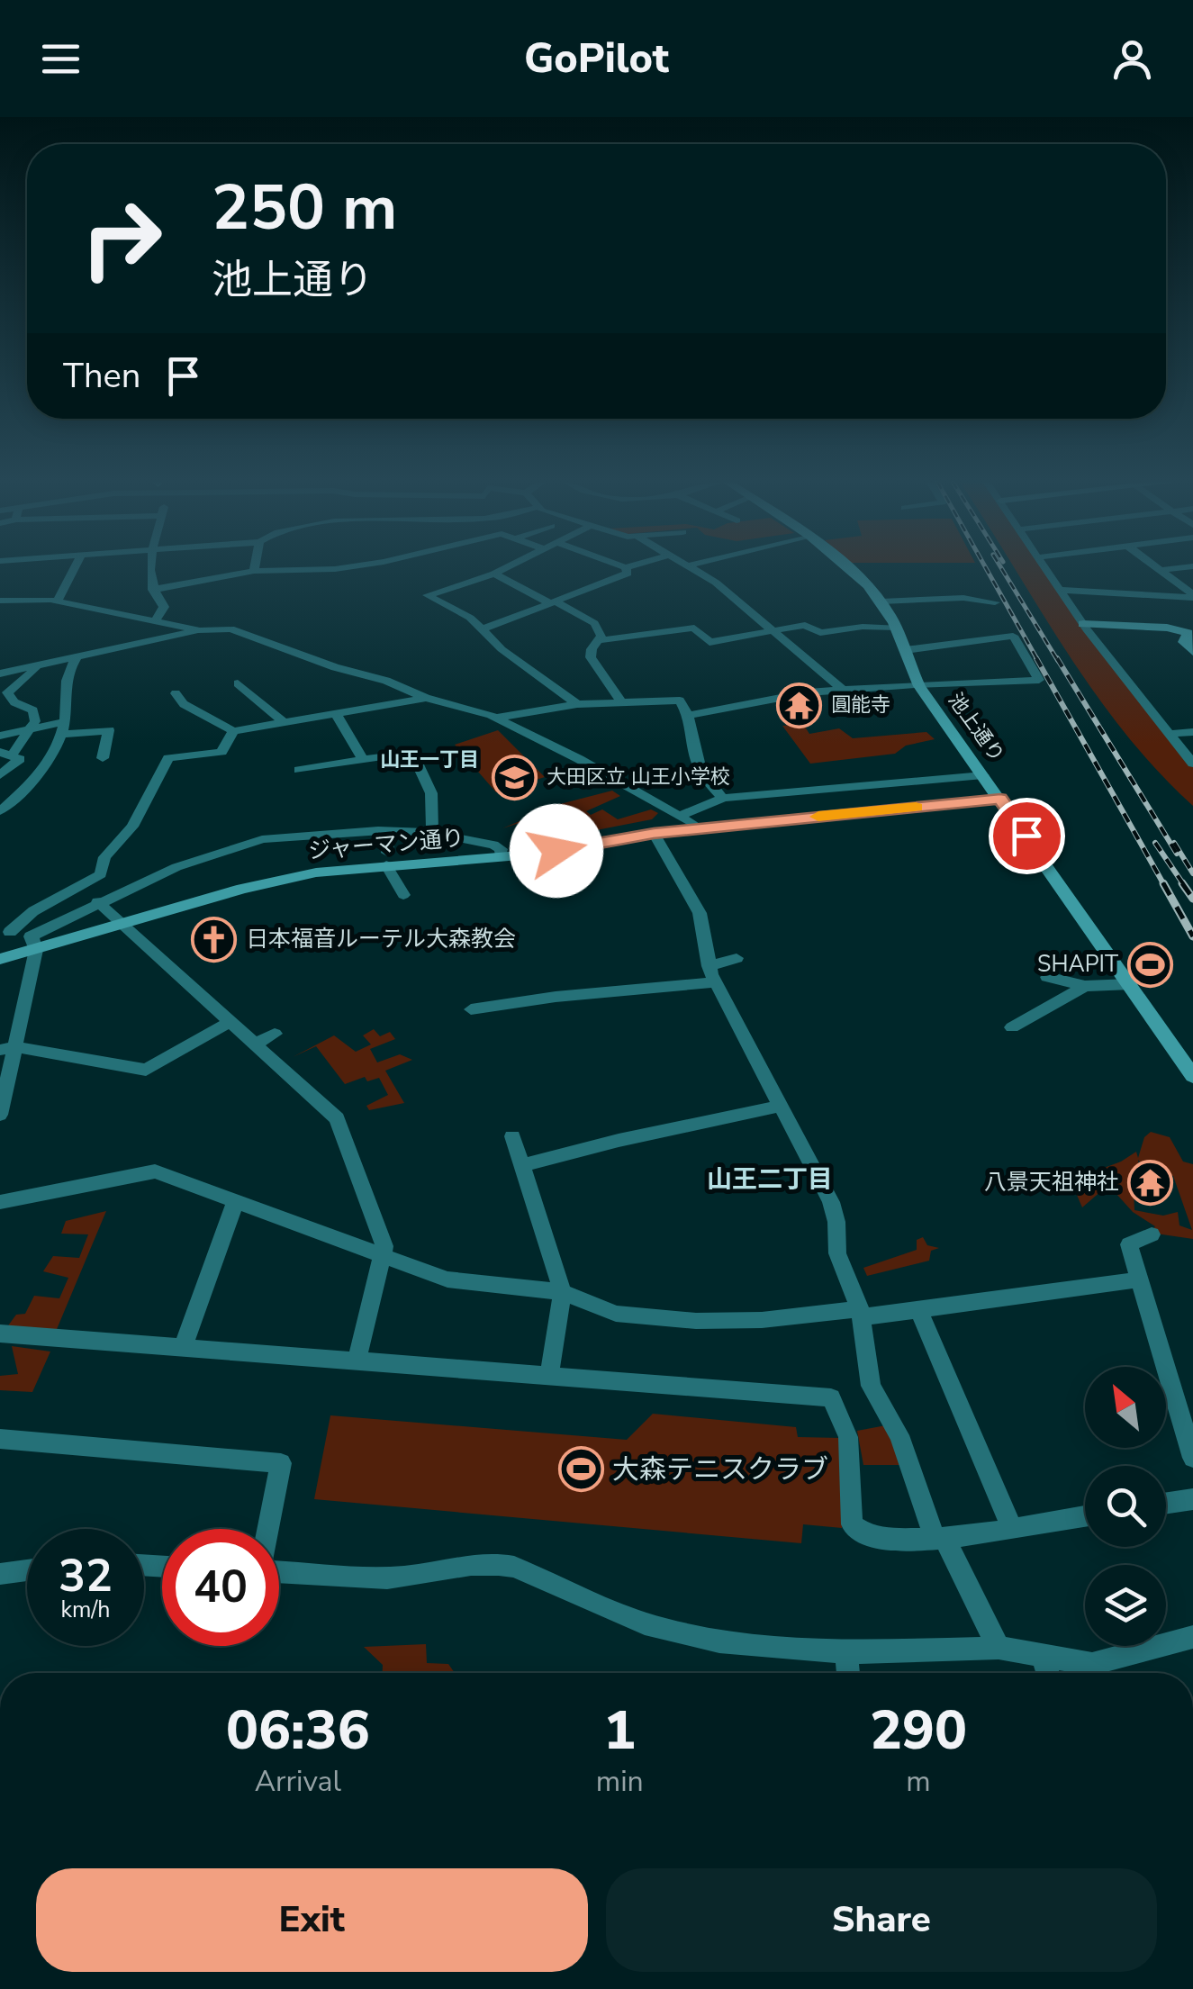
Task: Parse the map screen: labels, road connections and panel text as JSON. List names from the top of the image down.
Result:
{
  "streets": {
    "street": ["池上通り", "ジャーマン通り"]
  },
  "crossings": [
    ["池上通り", "ジャーマン通り"]
  ],
  "districts": ["山王一丁目", "山王二丁目"],
  "places": {
    "temple": ["圓能寺", "八景天祖神社"],
    "school or university": ["大田区立 山王小学校"],
    "church": ["日本福音ルーテル大森教会"],
    "sports": ["SHAPIT", "大森テニスクラブ"]
  },
  "north": "top left",
  "page": {
    "header": "GoPilot",
    "turn": ["250 m", "池上通り"],
    "then": "Then",
    "speed": "32 km/h",
    "limit": "40",
    "eta": [
      "06:36",
      "Arrival",
      "1",
      "min",
      "290",
      "m"
    ],
    "buttons": ["Exit", "Share"]
  }
}
